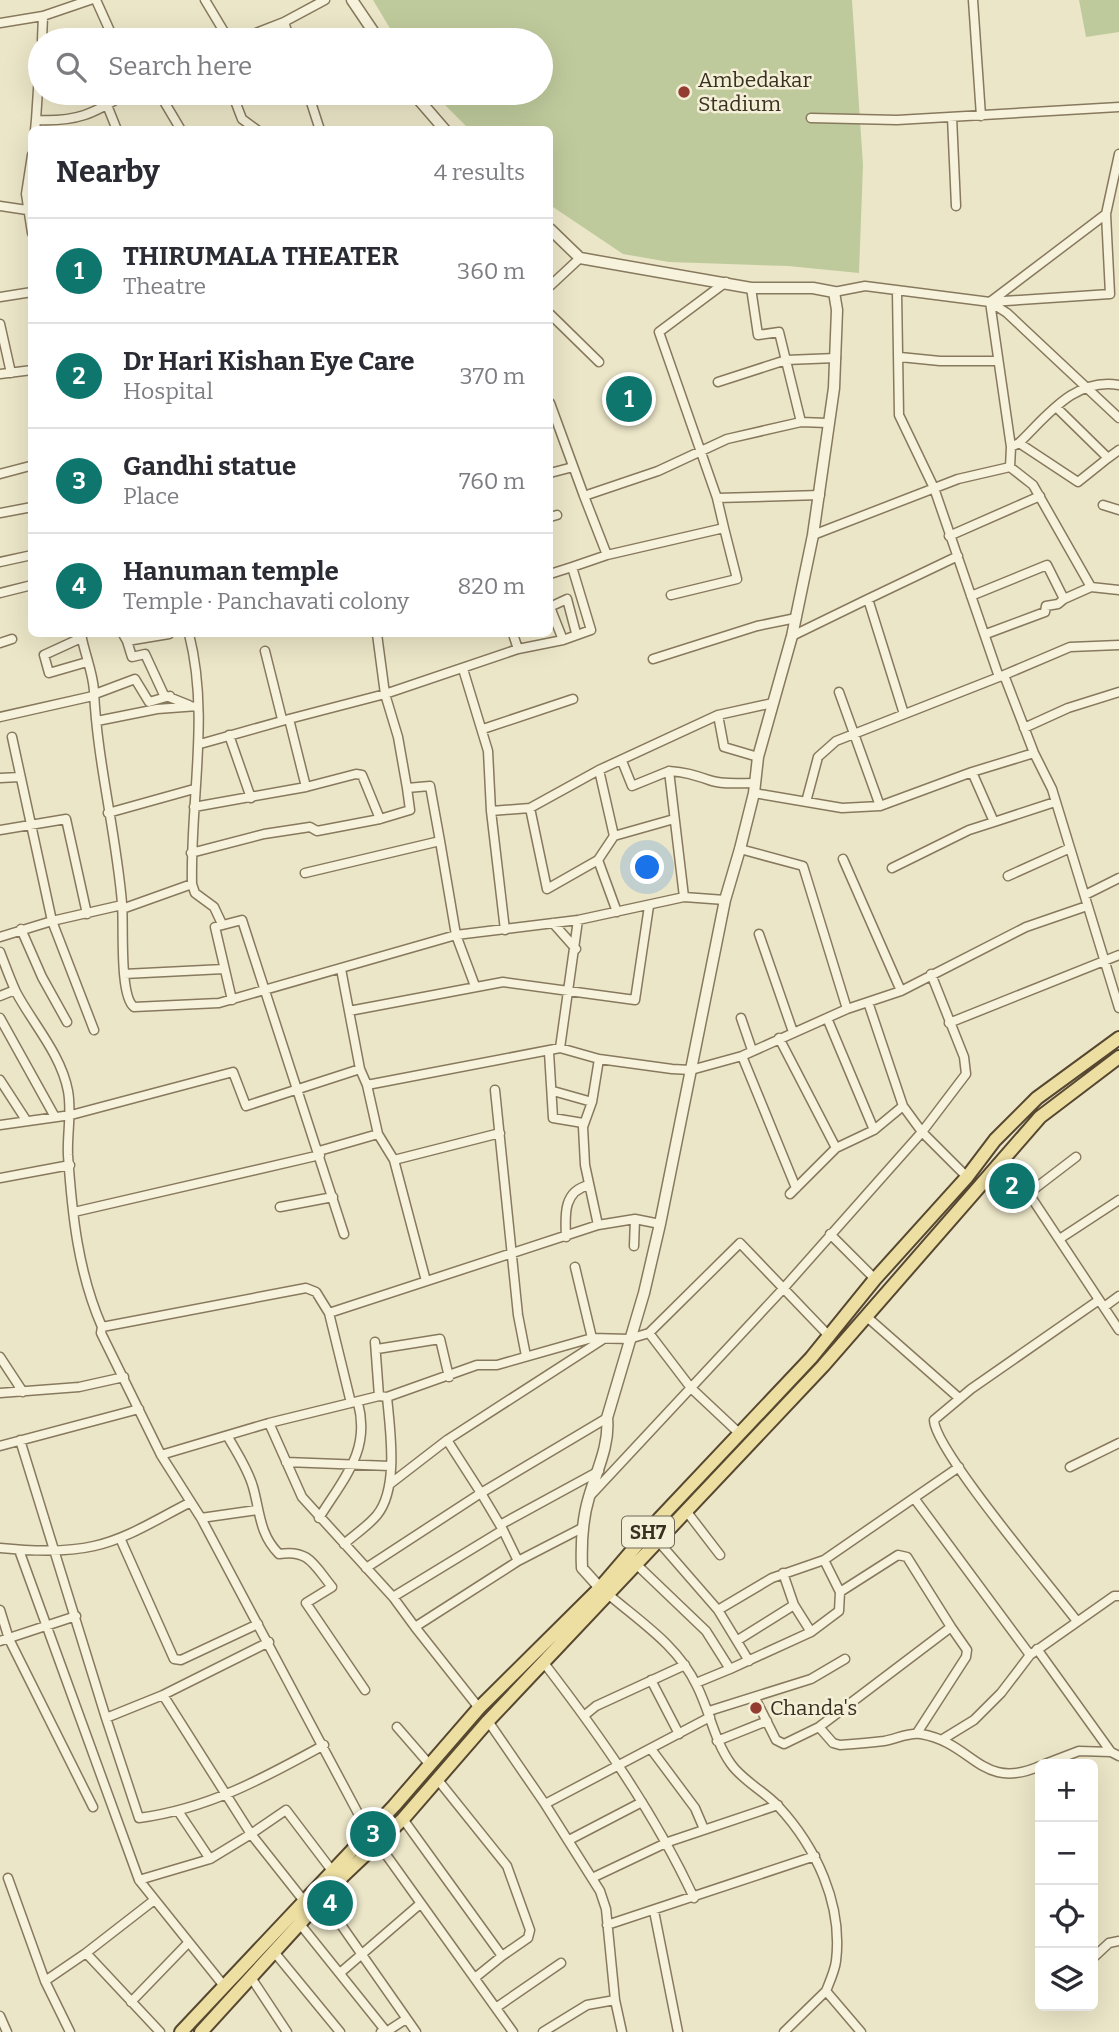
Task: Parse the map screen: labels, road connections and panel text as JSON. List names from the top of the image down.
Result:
{
  "streets": {
    "main road": ["SH7"]
  },
  "places": ["Ambedakar Stadium", "Chanda's"],
  "page": {
    "search": "Search here",
    "heading": ["Nearby", "4 results"],
    "list": [
      {
        "mark": "1",
        "name": "THIRUMALA THEATER",
        "note": "Theatre",
        "value": "360 m"
      },
      {
        "mark": "2",
        "name": "Dr Hari Kishan Eye Care",
        "note": "Hospital",
        "value": "370 m"
      },
      {
        "mark": "3",
        "name": "Gandhi statue",
        "note": "Place",
        "value": "760 m"
      },
      {
        "mark": "4",
        "name": "Hanuman temple",
        "note": "Temple · Panchavati colony",
        "value": "820 m"
      }
    ],
    "pins": [
      "1",
      "2",
      "3",
      "4"
    ],
    "map_buttons": ["+", "−"]
  }
}
